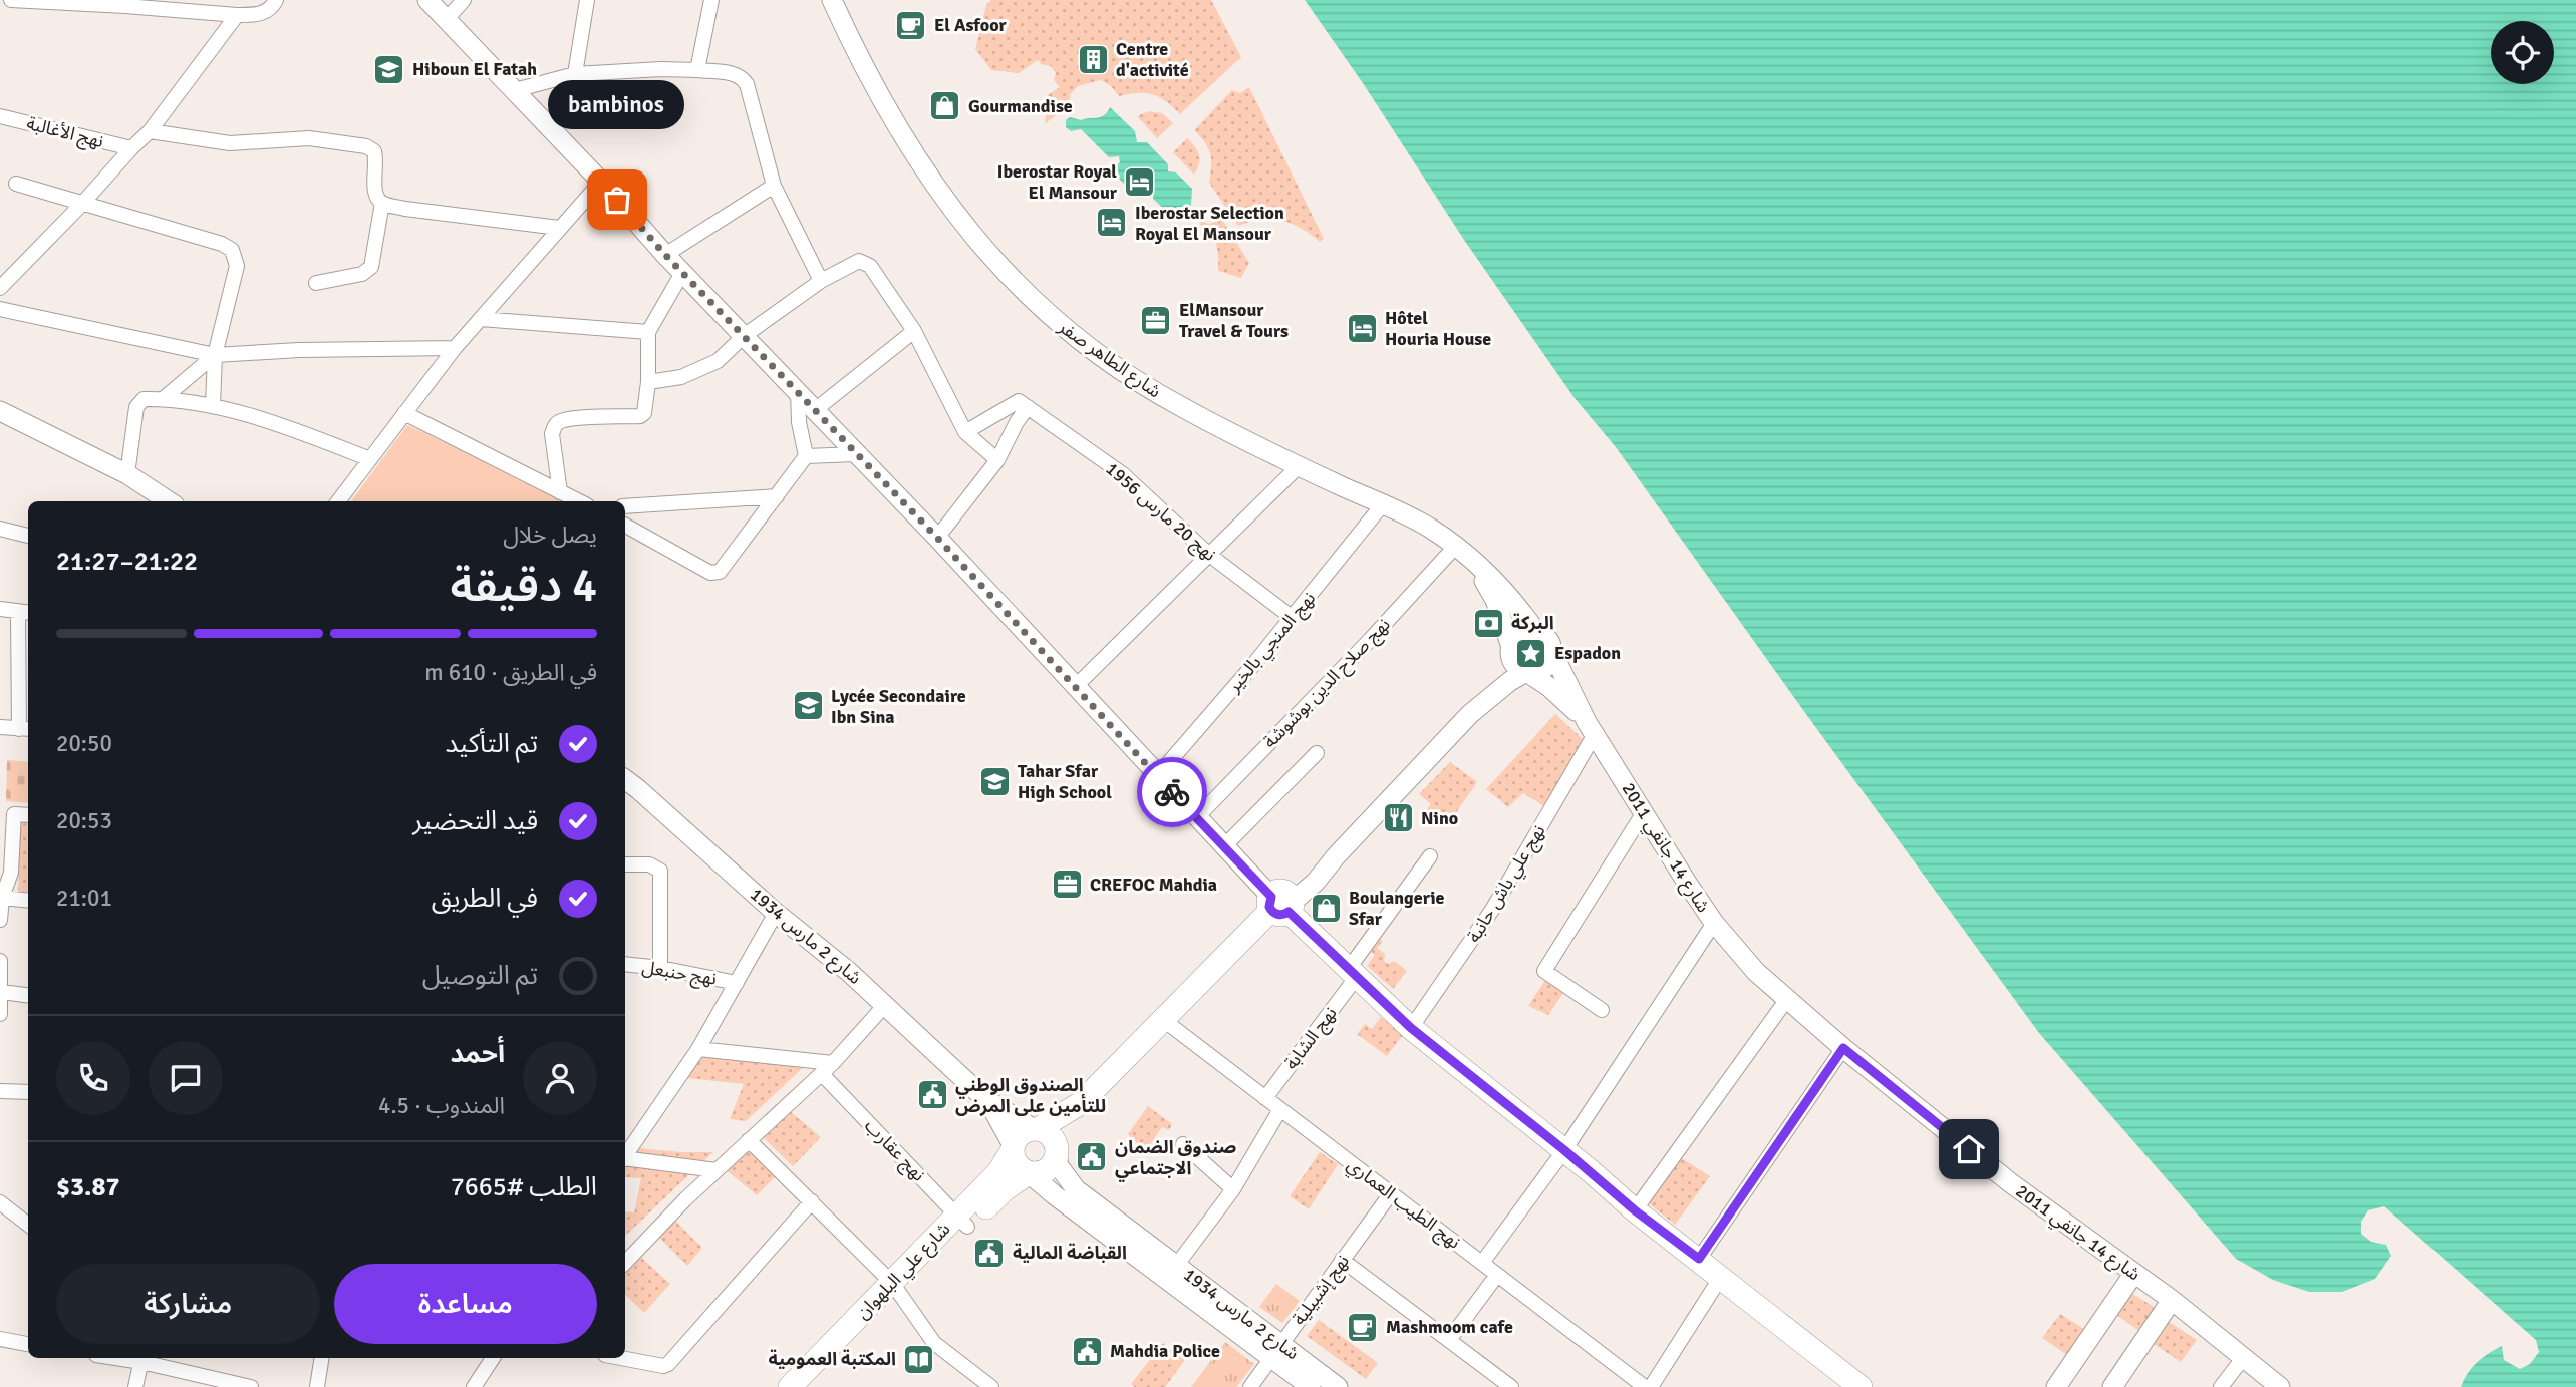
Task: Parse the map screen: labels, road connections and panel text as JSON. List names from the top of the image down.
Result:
{
  "streets": {
    "main road": ["شارع علي البلهوان"],
    "street": [
      "نهج الأغالبة",
      "شارع الطاهر صفر",
      "نهج 20 مارس 1956",
      "نهج المنجي بالخير",
      "نهج صلاح الدين بوشوشة",
      "شارع 14 جانفي 2011",
      "نهج علي باش حانبة",
      "شارع 2 مارس 1934",
      "نهج حنبعل",
      "نهج الشابة",
      "نهج عقارب",
      "نهج الطيب العماري",
      "نهج إشبيلية"
    ]
  },
  "crossings": [
    ["شارع الطاهر صفر", "نهج المنجي بالخير"],
    ["شارع الطاهر صفر", "نهج صلاح الدين بوشوشة"],
    ["شارع الطاهر صفر", "شارع 14 جانفي 2011"],
    ["نهج 20 مارس 1956", "نهج المنجي بالخير"],
    ["شارع 14 جانفي 2011", "نهج علي باش حانبة"],
    ["شارع 2 مارس 1934", "شارع علي البلهوان"],
    ["شارع 2 مارس 1934", "نهج إشبيلية"],
    ["نهج الشابة", "نهج الطيب العماري"],
    ["نهج عقارب", "شارع علي البلهوان"],
    ["نهج الطيب العماري", "نهج إشبيلية"]
  ],
  "places": {
    "cafe": ["El Asfoor", "Mashmoom cafe"],
    "building": ["Centre d'activité"],
    "school or university": ["Hiboun El Fatah", "Lycée Secondaire Ibn Sina", "Tahar Sfar High School"],
    "shop": ["Gourmandise", "Boulangerie Sfar"],
    "hotel": ["Iberostar Royal El Mansour", "Iberostar Selection Royal El Mansour", "Hôtel Houria House"],
    "other": ["bambinos"],
    "office": ["ElMansour Travel & Tours", "CREFOC Mahdia"],
    "bank": ["البركة"],
    "place": ["Espadon"],
    "restaurant": ["Nino"],
    "public building": [
      "الصندوق الوطني للتأمين على المرض",
      "صندوق الضمان الاجتماعي",
      "القباضة المالية",
      "Mahdia Police"
    ],
    "library": ["المكتبة العمومية"]
  },
  "page": {
    "bubble": "bambinos",
    "heading": ["4 دقيقة", "يصل خلال", "21:22–21:27"],
    "panel": [
      "أحمد",
      "المندوب · 4.5",
      "الطلب #7665",
      "$3.87"
    ],
    "bar": "في الطريق · 610 m",
    "list": [
      ["تم التأكيد", "20:50"],
      ["قيد التحضير", "20:53"],
      ["في الطريق", "21:01"],
      "تم التوصيل"
    ],
    "buttons": ["مساعدة", "مشاركة"]
  }
}
